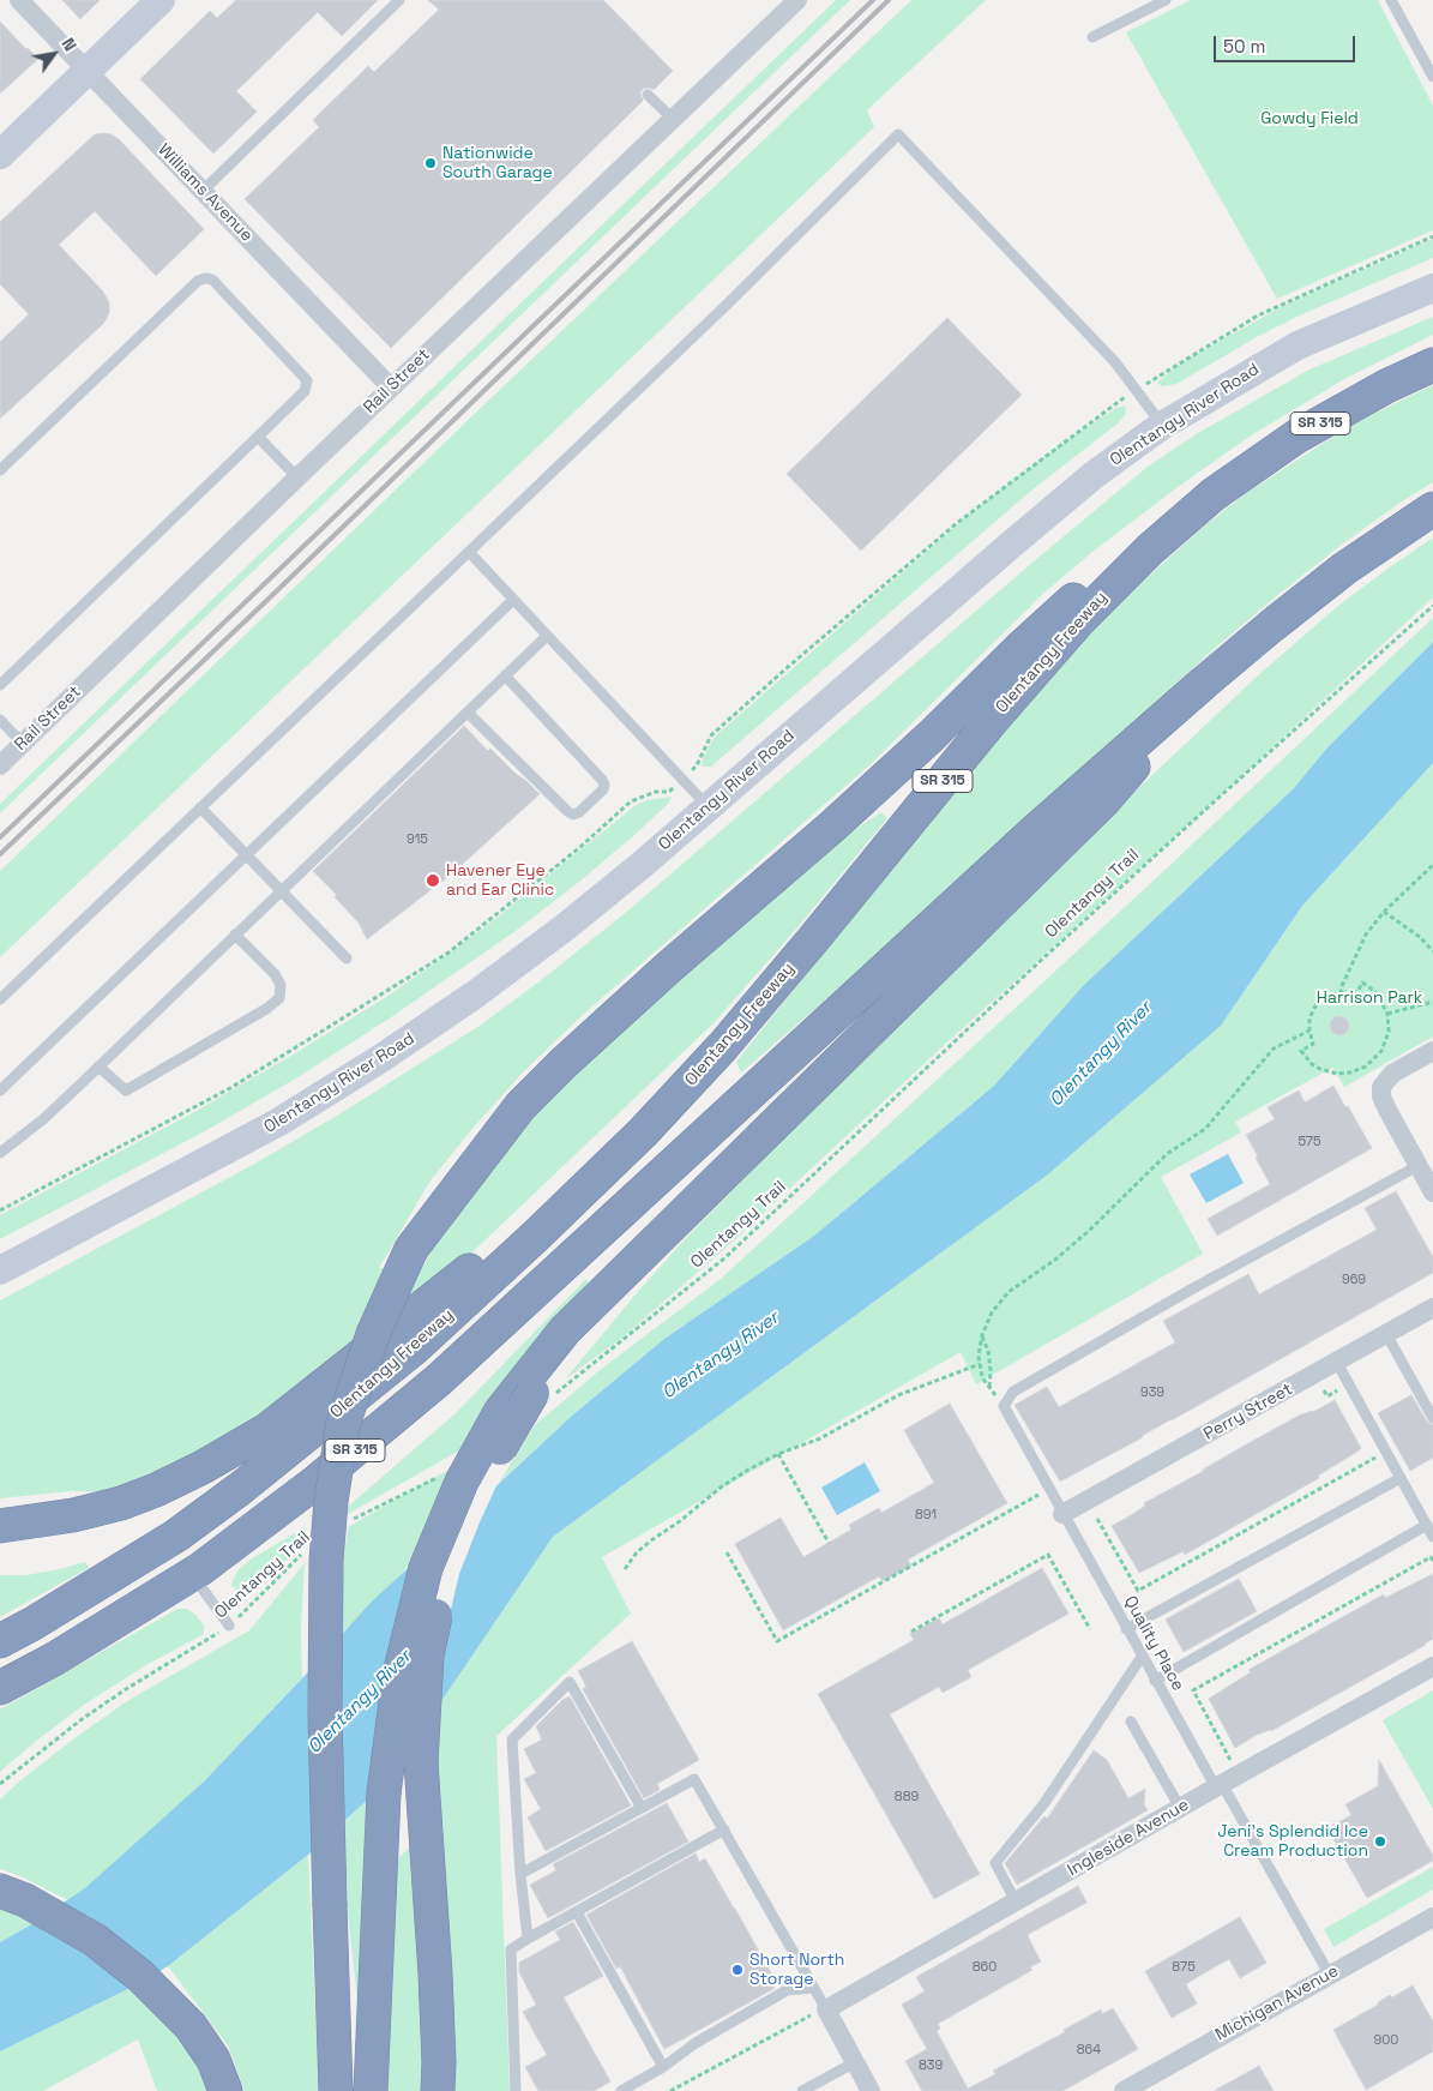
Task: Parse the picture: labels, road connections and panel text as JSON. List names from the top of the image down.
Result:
{
  "streets": {
    "highway": ["SR 315", "Olentangy Freeway"],
    "main road": ["Olentangy River Road"],
    "street": [
      "Williams Avenue",
      "Rail Street",
      "Perry Street",
      "Ingleside Avenue",
      "Michigan Avenue"
    ],
    "lane": ["Quality Place"],
    "path": ["Olentangy Trail"]
  },
  "crossings": [
    ["Williams Avenue", "Rail Street"],
    ["Perry Street", "Quality Place"],
    ["Quality Place", "Ingleside Avenue"],
    ["Quality Place", "Michigan Avenue"]
  ],
  "water": ["Olentangy River"],
  "parks": ["Gowdy Field", "Harrison Park"],
  "places": [
    "Nationwide South Garage",
    "Havener Eye and Ear Clinic",
    "Jeni's Splendid Ice Cream Production",
    "Short North Storage"
  ],
  "house_numbers": [
    "915",
    "575",
    "969",
    "939",
    "891",
    "889",
    "860",
    "875",
    "900",
    "864",
    "839"
  ],
  "scale_bar": "50 m",
  "north": "top right"
}
